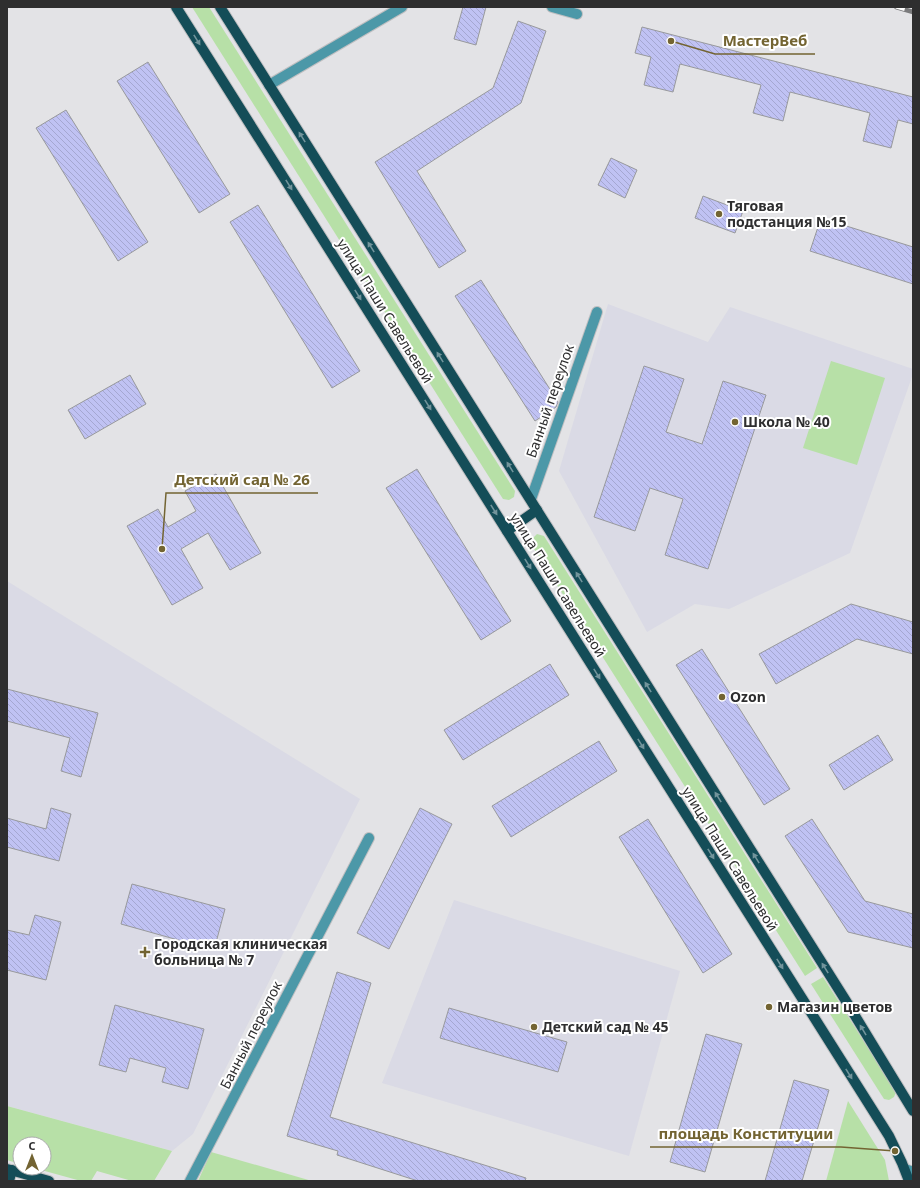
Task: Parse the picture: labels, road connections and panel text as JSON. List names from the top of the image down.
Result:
{
  "streets": {
    "main road": ["улица Паши Савельевой"],
    "street": ["Банный переулок"]
  },
  "crossings": [
    ["улица Паши Савельевой", "Банный переулок"]
  ],
  "places": {
    "other": [
      "МастерВеб",
      "Тяговая подстанция №15",
      "Школа № 40",
      "Детский сад № 26",
      "Ozon",
      "Магазин цветов",
      "Детский сад № 45",
      "площадь Конституции"
    ],
    "health": ["Городская клиническая больница № 7"]
  },
  "north": "top"
}
